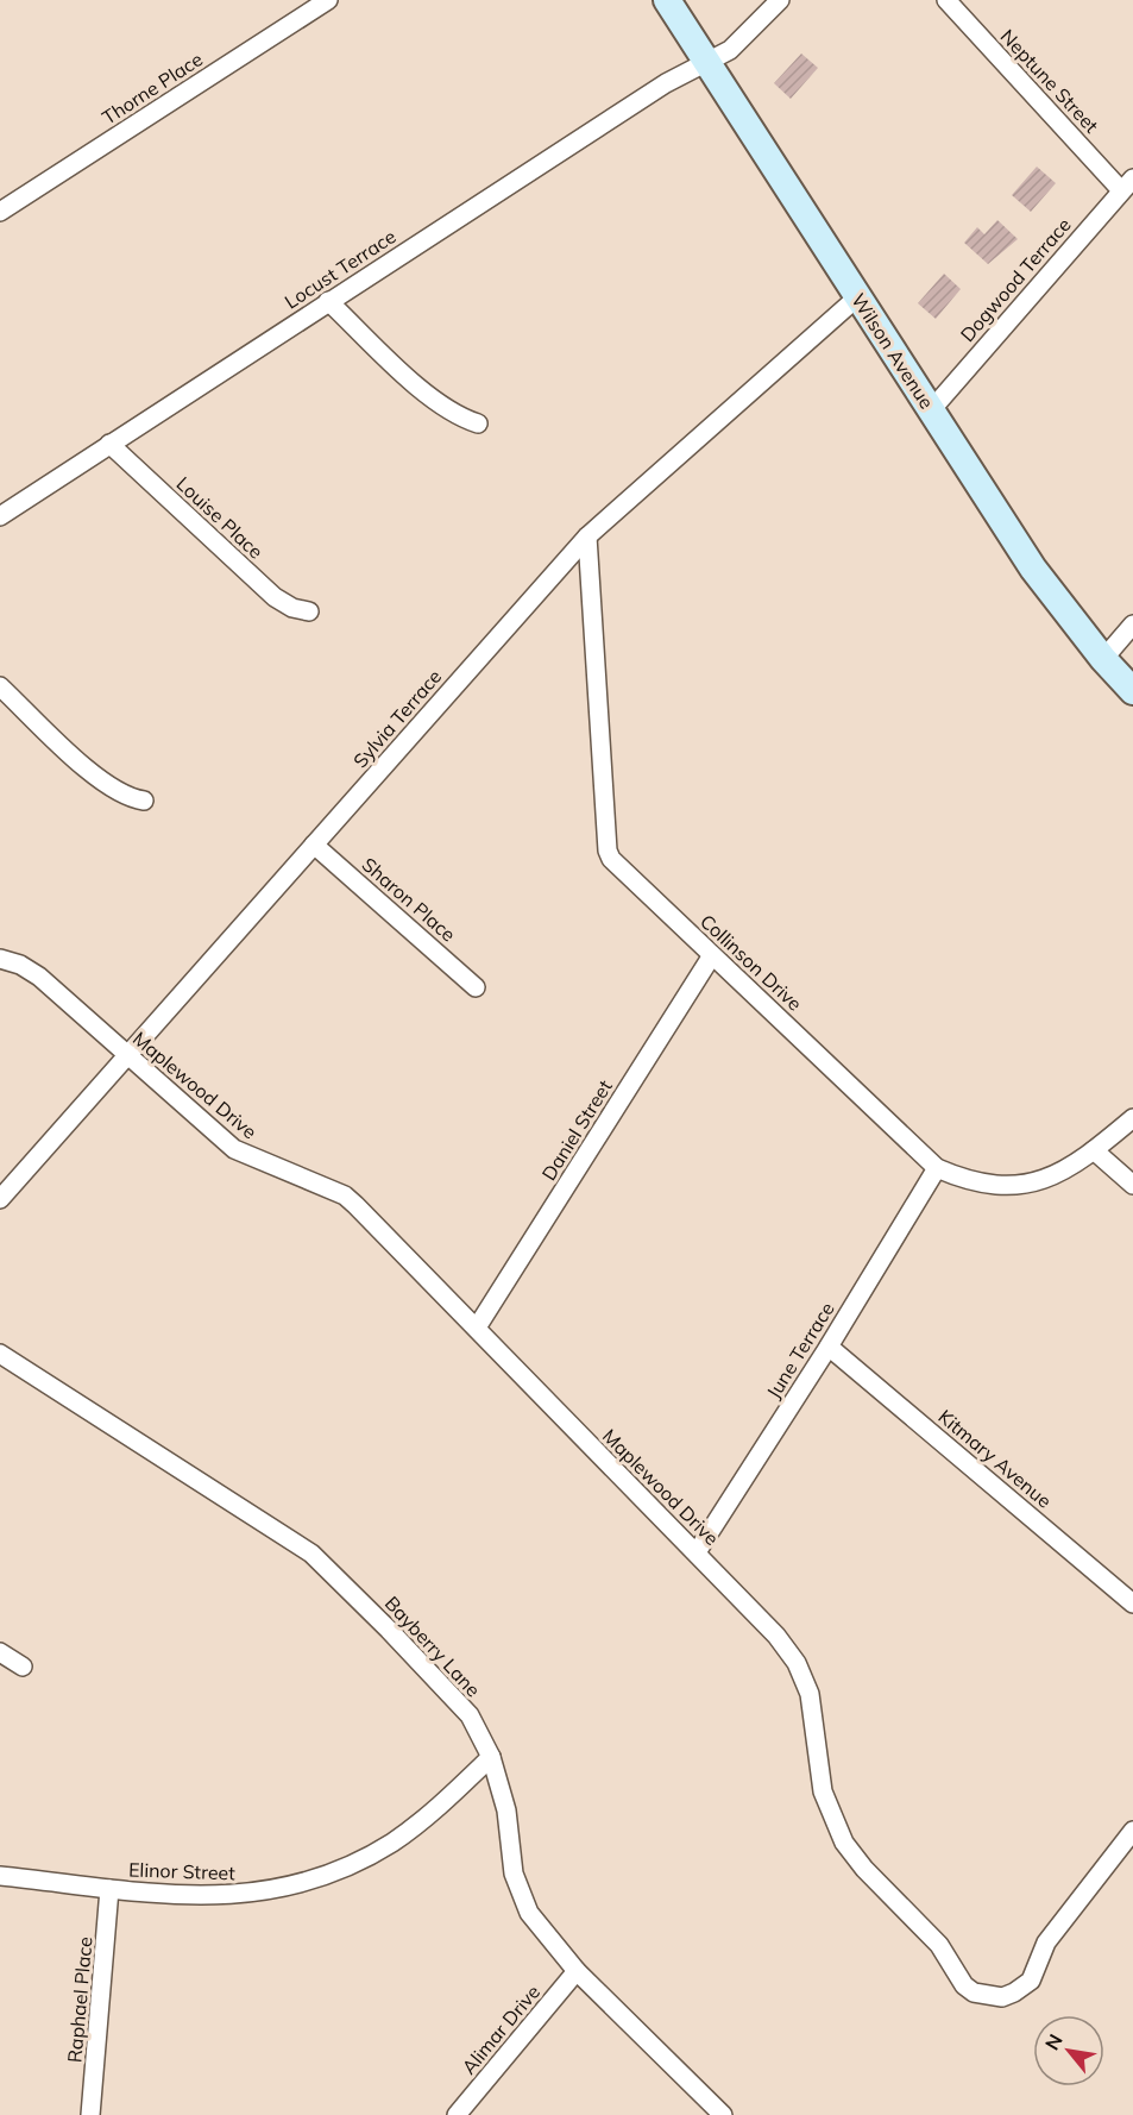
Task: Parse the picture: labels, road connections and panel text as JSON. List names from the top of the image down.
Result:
{
  "streets": {
    "street": [
      "Neptune Street",
      "Thorne Place",
      "Locust Terrace",
      "Dogwood Terrace",
      "Wilson Avenue",
      "Louise Place",
      "Sylvia Terrace",
      "Sharon Place",
      "Collinson Drive",
      "Maplewood Drive",
      "Daniel Street",
      "June Terrace",
      "Kitmary Avenue",
      "Bayberry Lane",
      "Elinor Street",
      "Raphael Place",
      "Alimar Drive"
    ]
  },
  "crossings": [
    ["Neptune Street", "Dogwood Terrace"],
    ["Locust Terrace", "Wilson Avenue"],
    ["Locust Terrace", "Louise Place"],
    ["Dogwood Terrace", "Wilson Avenue"],
    ["Wilson Avenue", "Sylvia Terrace"],
    ["Sylvia Terrace", "Sharon Place"],
    ["Sylvia Terrace", "Collinson Drive"],
    ["Sylvia Terrace", "Maplewood Drive"],
    ["Collinson Drive", "Daniel Street"],
    ["Collinson Drive", "June Terrace"],
    ["Maplewood Drive", "Daniel Street"],
    ["Maplewood Drive", "June Terrace"],
    ["June Terrace", "Kitmary Avenue"],
    ["Bayberry Lane", "Elinor Street"],
    ["Bayberry Lane", "Alimar Drive"],
    ["Elinor Street", "Raphael Place"]
  ],
  "north": "top left"
}
